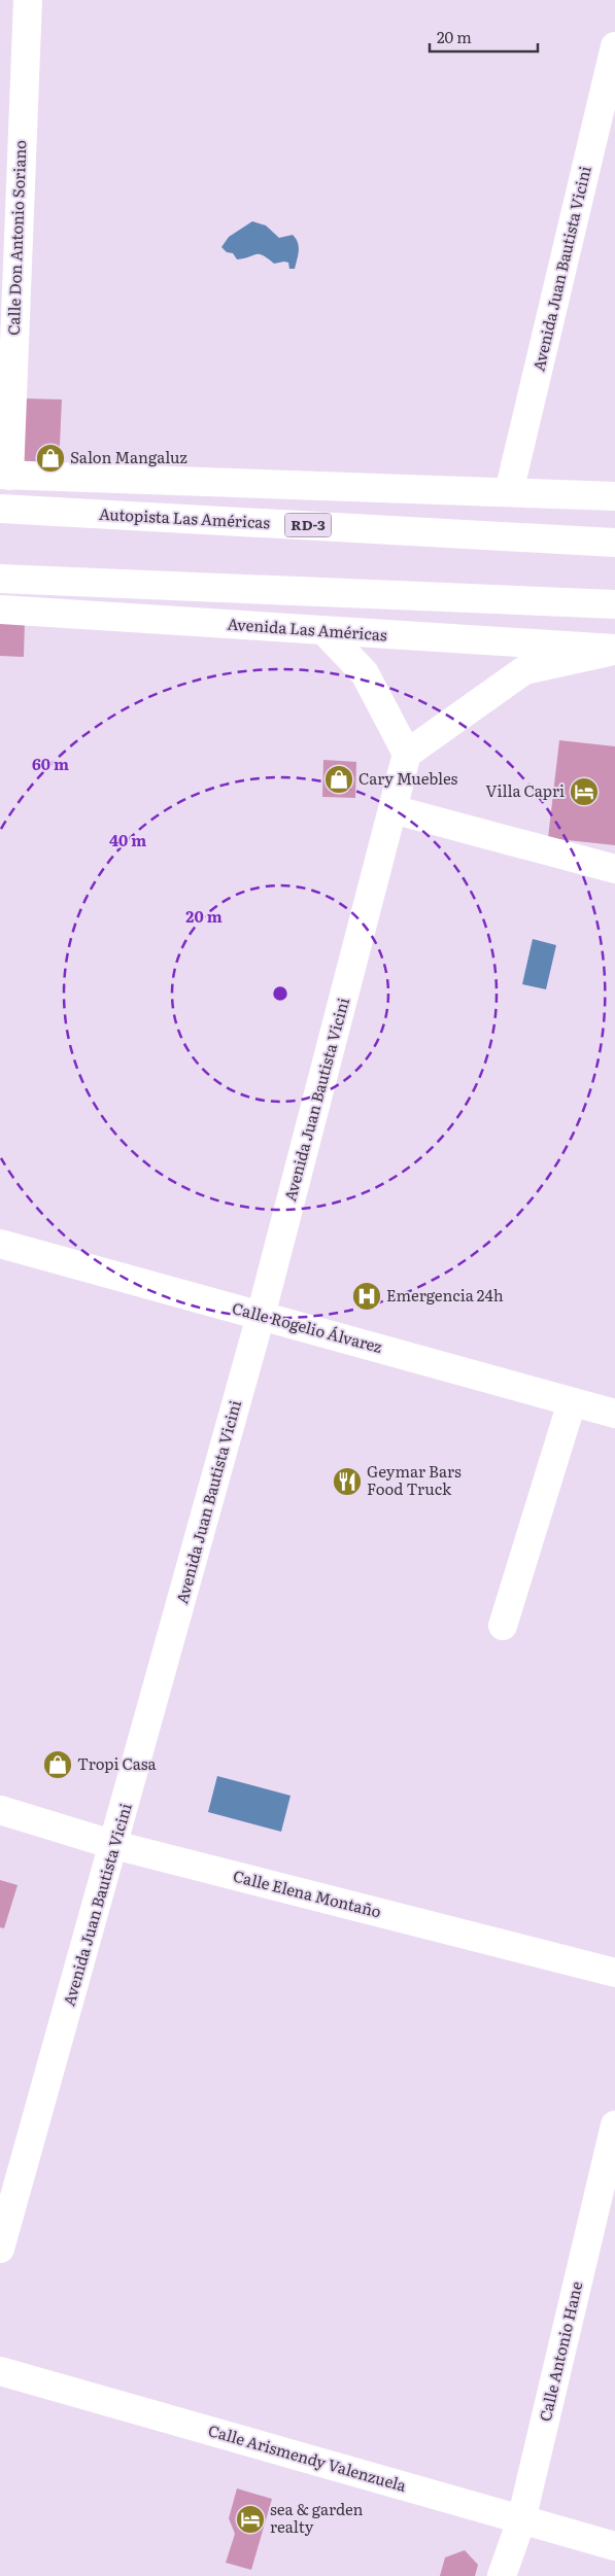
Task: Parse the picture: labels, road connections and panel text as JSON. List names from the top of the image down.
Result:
{
  "streets": {
    "main road": [
      "Calle Don Antonio Soriano",
      "Avenida Juan Bautista Vicini",
      "Autopista Las Américas",
      "RD-3",
      "Avenida Las Américas",
      "Calle Rogelio Álvarez",
      "Calle Elena Montaño",
      "Calle Antonio Hane",
      "Calle Arismendy Valenzuela"
    ]
  },
  "crossings": [
    ["Avenida Juan Bautista Vicini", "Calle Rogelio Álvarez"],
    ["Avenida Juan Bautista Vicini", "Calle Elena Montaño"],
    ["Calle Antonio Hane", "Calle Arismendy Valenzuela"]
  ],
  "places": {
    "shop": ["Salon Mangaluz", "Cary Muebles", "Tropi Casa"],
    "hotel": ["Villa Capri", "sea & garden realty"],
    "hospital": ["Emergencia 24h"],
    "restaurant": ["Geymar Bars Food Truck"]
  },
  "scale_bar": "20 m",
  "rings": ["60 m", "40 m", "20 m"]
}
